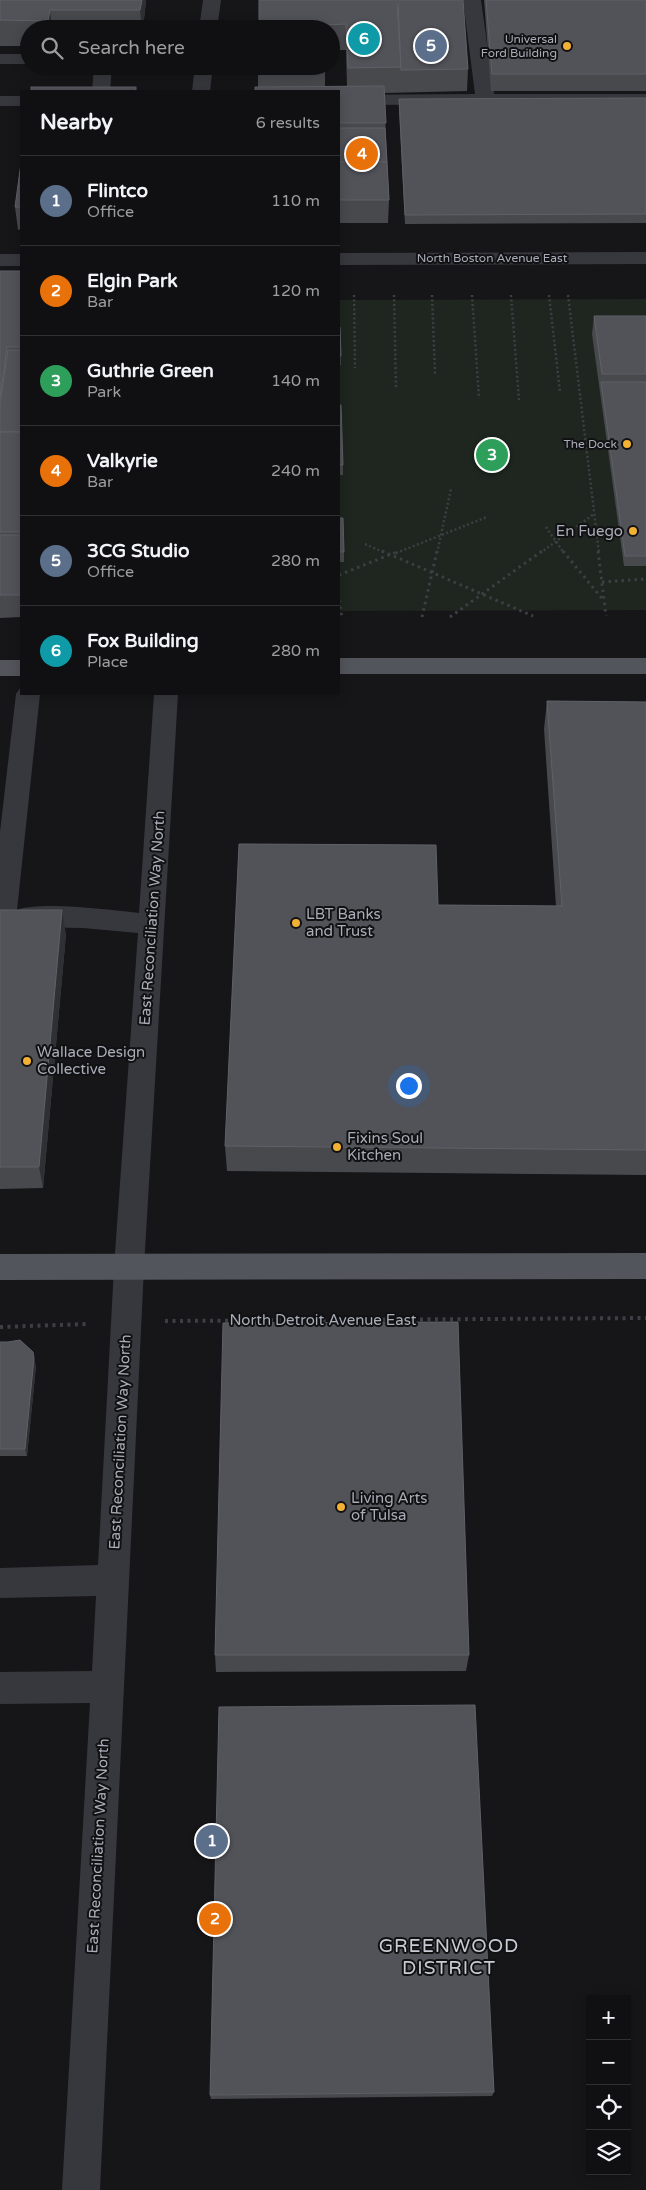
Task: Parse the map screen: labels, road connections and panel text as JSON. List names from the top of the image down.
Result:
{
  "streets": {
    "street": ["North Boston Avenue East", "East Reconciliation Way North"],
    "path": ["North Detroit Avenue East"]
  },
  "crossings": [
    ["East Reconciliation Way North", "North Detroit Avenue East"]
  ],
  "districts": ["GREENWOOD DISTRICT"],
  "places": [
    "Universal Ford Building",
    "The Dock",
    "En Fuego",
    "LBT Banks and Trust",
    "Wallace Design Collective",
    "Fixins Soul Kitchen",
    "Living Arts of Tulsa"
  ],
  "page": {
    "search": "Search here",
    "pins": [
      "6",
      "5",
      "4",
      "3",
      "1",
      "2"
    ],
    "heading": ["Nearby", "6 results"],
    "list": [
      {
        "mark": "1",
        "name": "Flintco",
        "note": "Office",
        "value": "110 m"
      },
      {
        "mark": "2",
        "name": "Elgin Park",
        "note": "Bar",
        "value": "120 m"
      },
      {
        "mark": "3",
        "name": "Guthrie Green",
        "note": "Park",
        "value": "140 m"
      },
      {
        "mark": "4",
        "name": "Valkyrie",
        "note": "Bar",
        "value": "240 m"
      },
      {
        "mark": "5",
        "name": "3CG Studio",
        "note": "Office",
        "value": "280 m"
      },
      {
        "mark": "6",
        "name": "Fox Building",
        "note": "Place",
        "value": "280 m"
      }
    ],
    "map_buttons": ["+", "−"]
  }
}
